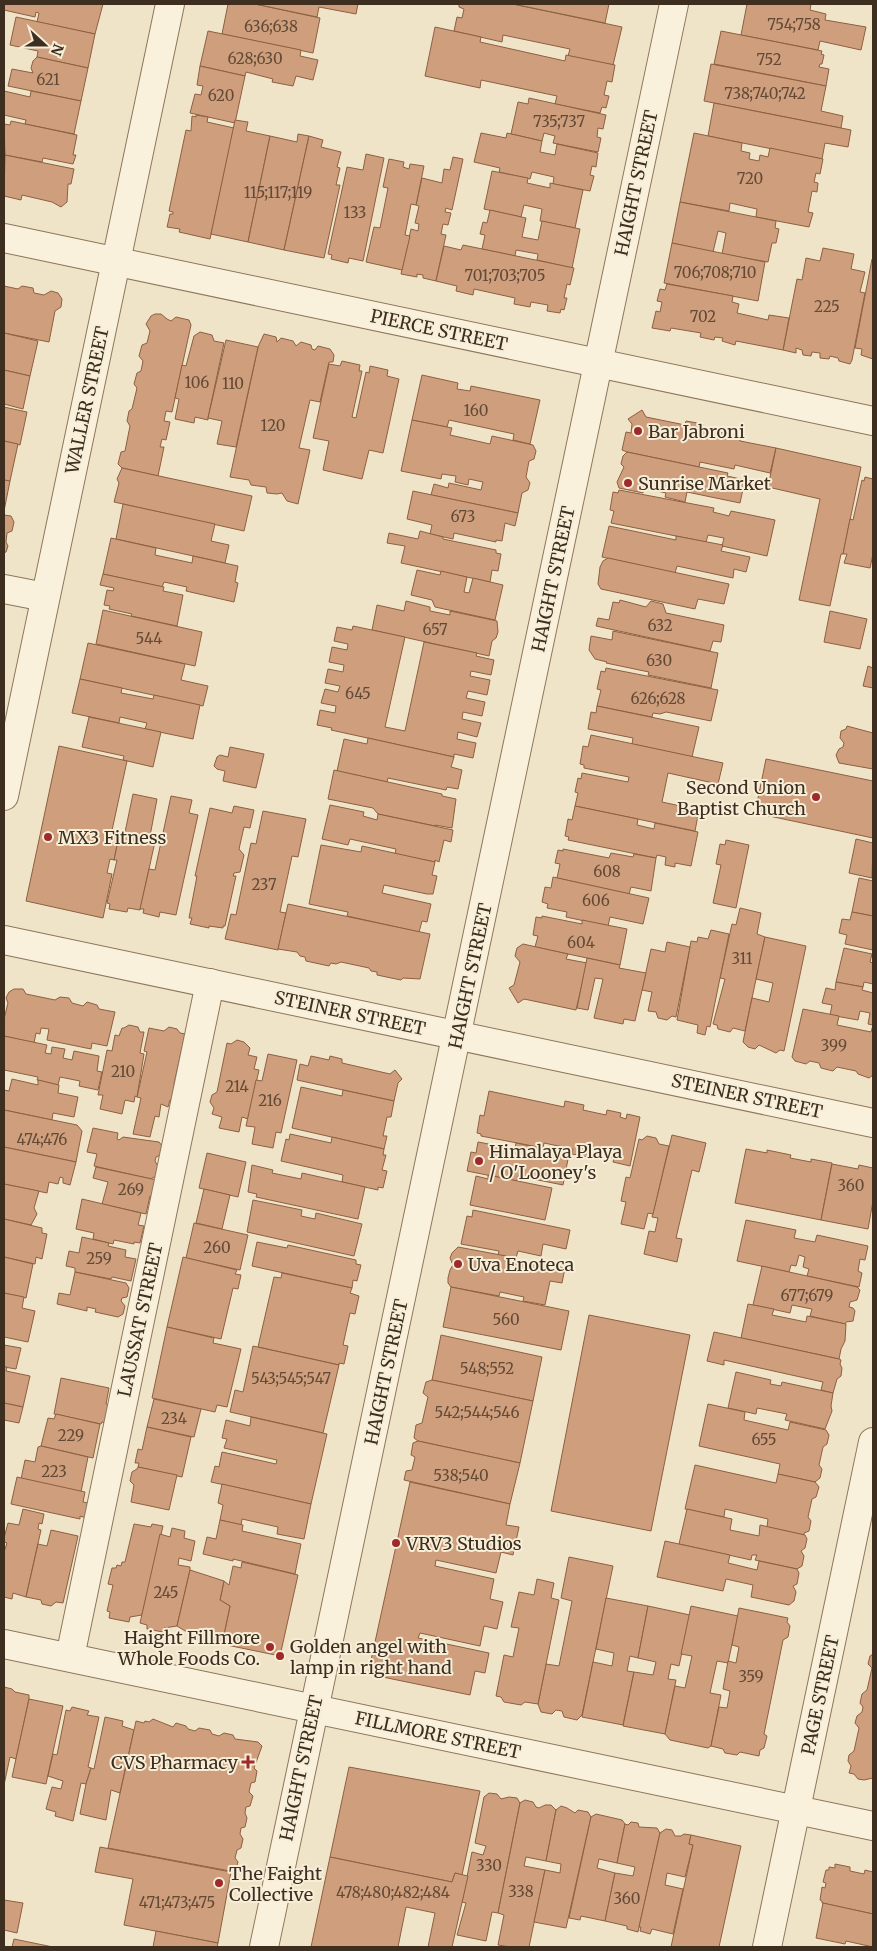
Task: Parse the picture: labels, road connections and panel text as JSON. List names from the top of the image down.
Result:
{
  "streets": {
    "street": [
      "HAIGHT STREET",
      "PIERCE STREET",
      "WALLER STREET",
      "STEINER STREET",
      "LAUSSAT STREET",
      "PAGE STREET",
      "FILLMORE STREET"
    ]
  },
  "crossings": [
    ["HAIGHT STREET", "PIERCE STREET"],
    ["HAIGHT STREET", "STEINER STREET"],
    ["HAIGHT STREET", "FILLMORE STREET"],
    ["PIERCE STREET", "WALLER STREET"],
    ["STEINER STREET", "LAUSSAT STREET"],
    ["LAUSSAT STREET", "FILLMORE STREET"],
    ["PAGE STREET", "FILLMORE STREET"]
  ],
  "places": {
    "other": [
      "Bar Jabroni",
      "Sunrise Market",
      "Second Union Baptist Church",
      "MX3 Fitness",
      "Himalaya Playa / O'Looney's",
      "Uva Enoteca",
      "VRV3 Studios",
      "Haight Fillmore Whole Foods Co.",
      "Golden angel with lamp in right hand",
      "The Faight Collective"
    ],
    "health": ["CVS Pharmacy"]
  },
  "house_numbers": [
    "754;758",
    "636;638",
    "628;630",
    "752",
    "621",
    "738;740;742",
    "620",
    "735;737",
    "720",
    "115;117;119",
    "133",
    "706;708;710",
    "701;703;705",
    "225",
    "702",
    "106",
    "110",
    "160",
    "120",
    "673",
    "632",
    "657",
    "544",
    "630",
    "645",
    "626;628",
    "608",
    "237",
    "606",
    "604",
    "311",
    "399",
    "210",
    "214",
    "216",
    "474;476",
    "360",
    "269",
    "260",
    "259",
    "677;679",
    "560",
    "548;552",
    "543;545;547",
    "542;544;546",
    "234",
    "229",
    "655",
    "223",
    "538;540",
    "245",
    "359",
    "330",
    "338",
    "478;480;482;484",
    "360",
    "471;473;475"
  ],
  "north": "right"
}
